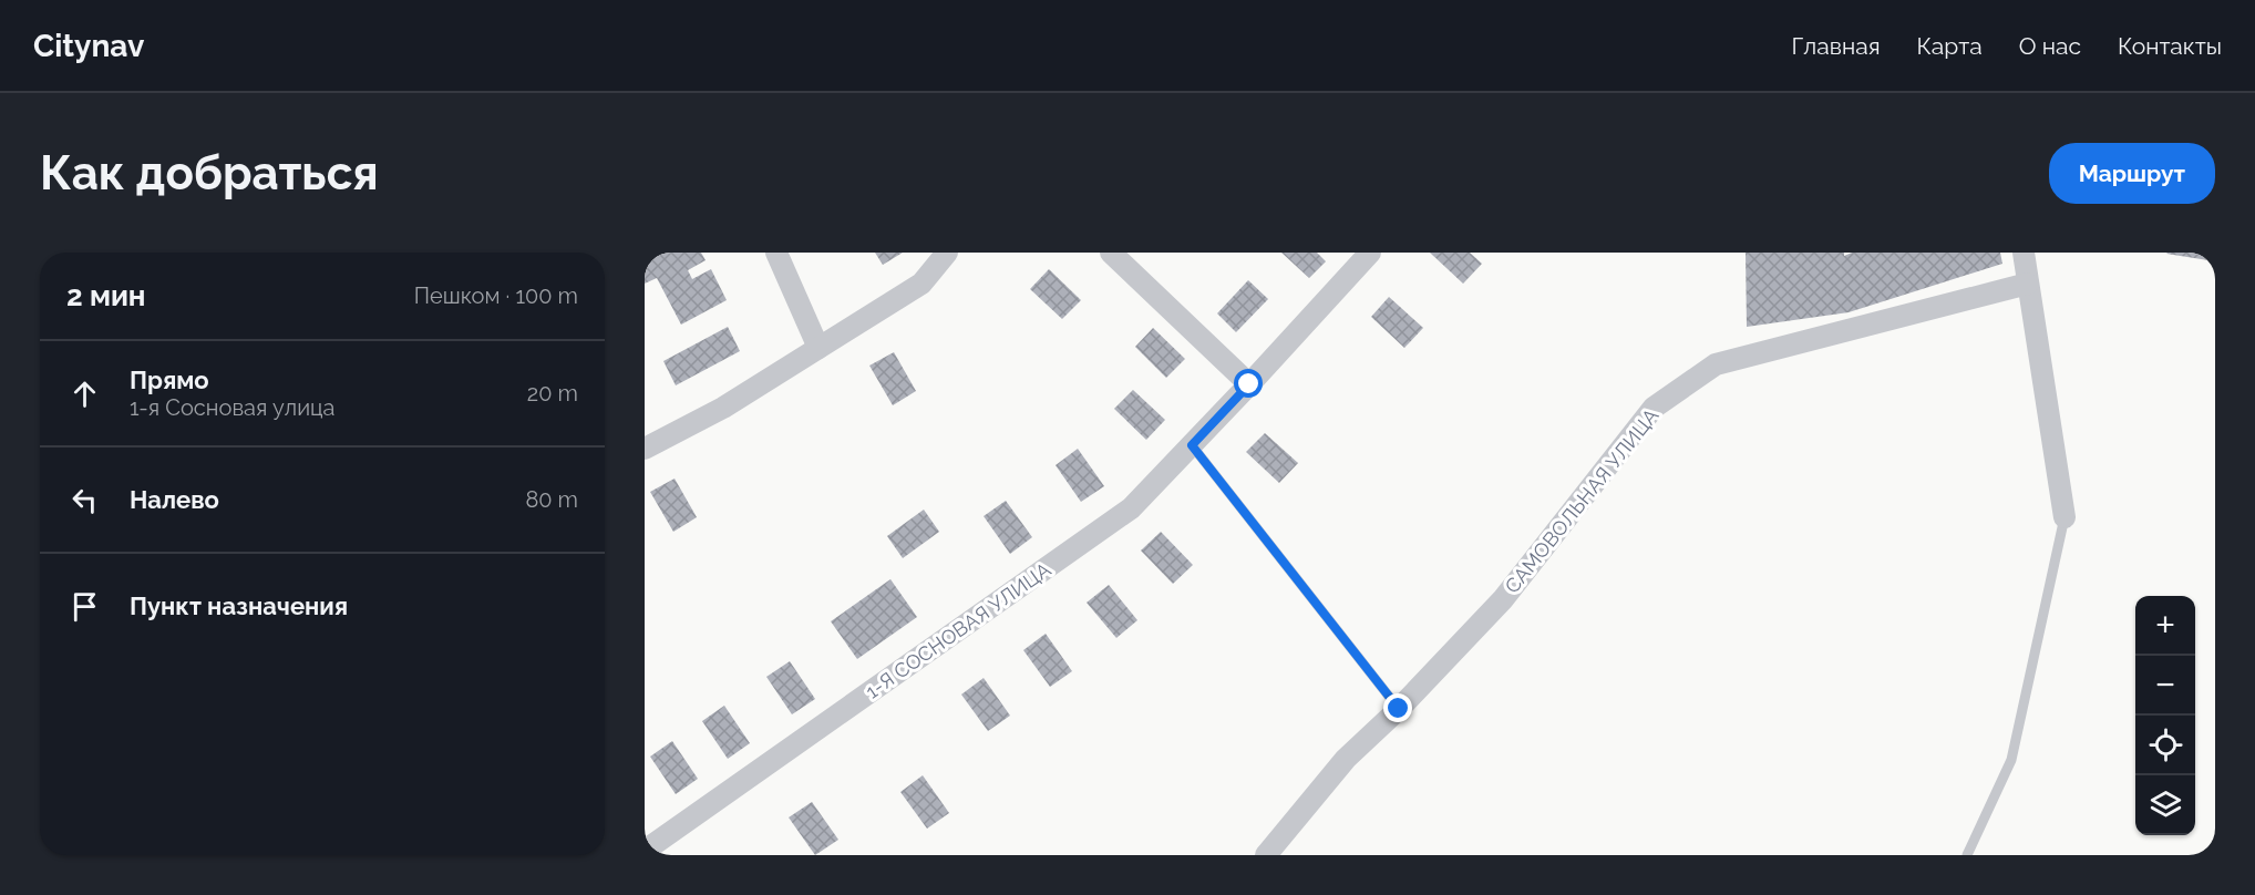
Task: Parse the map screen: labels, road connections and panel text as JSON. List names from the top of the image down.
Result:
{
  "streets": {
    "street": ["САМОВОЛЬНАЯ УЛИЦА", "1-Я СОСНОВАЯ УЛИЦА"]
  },
  "page": {
    "header": "Citynav",
    "nav": [
      "Главная",
      "Карта",
      "О нас",
      "Контакты"
    ],
    "buttons": "Маршрут",
    "title": "Как добраться",
    "heading": ["2 мин", "Пешком · 100 m"],
    "list": [
      ["Прямо", "1-я Сосновая улица", "20 m"],
      ["Налево", "80 m"],
      "Пункт назначения"
    ],
    "map_buttons": ["+", "−"]
  }
}
